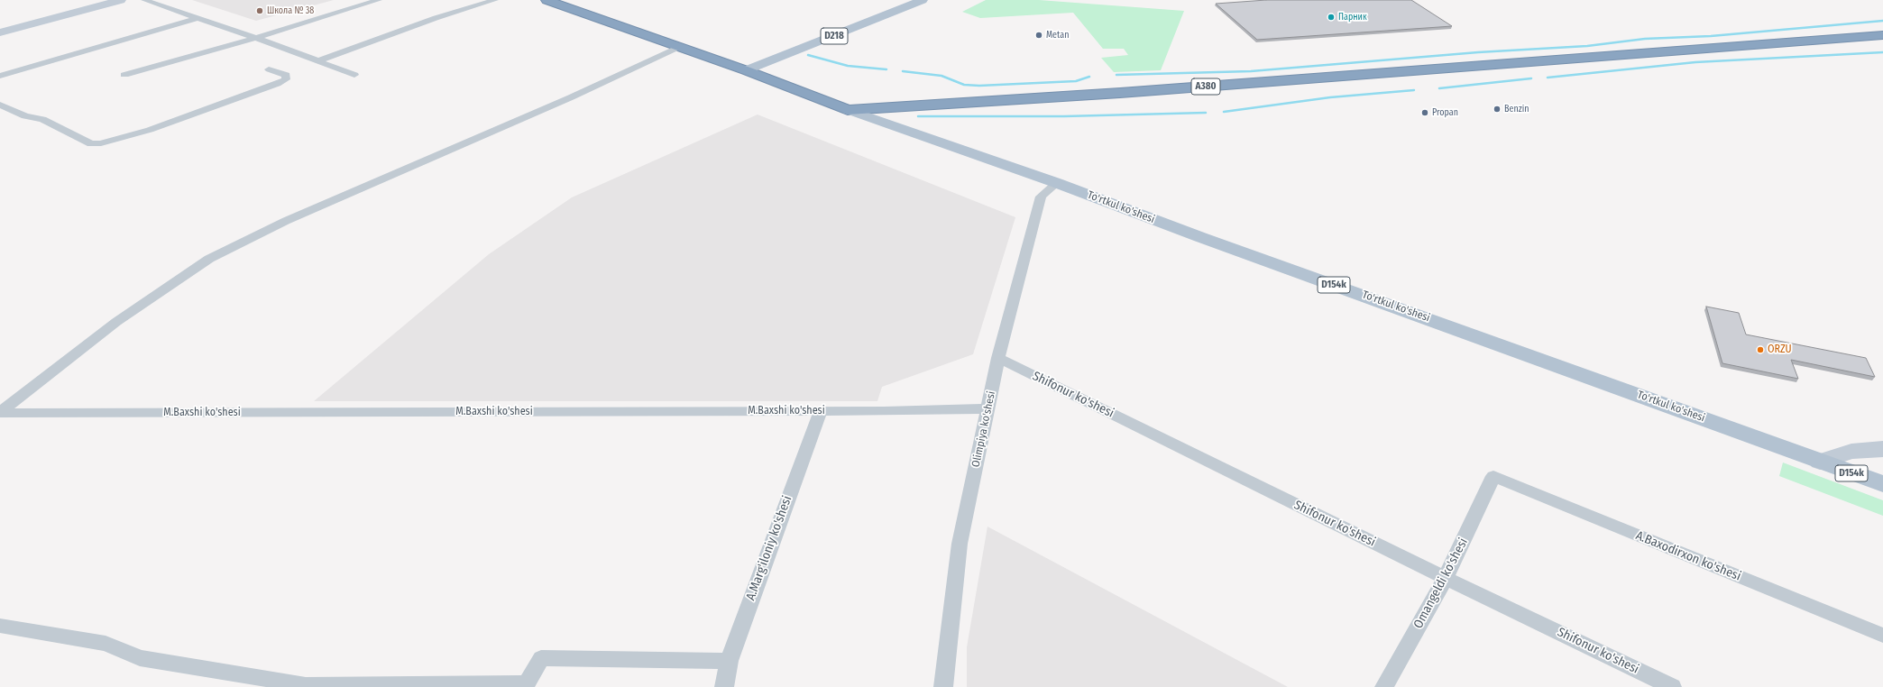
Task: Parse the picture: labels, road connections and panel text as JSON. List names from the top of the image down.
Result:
{
  "streets": {
    "highway": ["A380"],
    "main road": ["D218", "To'rtkul ko'shesi", "D154k"],
    "street": [
      "Shifonur ko'shesi",
      "M.Baxshi ko'shesi",
      "Olimpiya ko'shesi",
      "A.Marg'iloniy ko'shesi",
      "A.Baxodirxon ko'shesi",
      "Omangeldi ko'shesi"
    ]
  },
  "crossings": [
    ["D218", "A380"],
    ["A380", "To'rtkul ko'shesi"],
    ["To'rtkul ko'shesi", "Olimpiya ko'shesi"],
    ["Shifonur ko'shesi", "Olimpiya ko'shesi"],
    ["Shifonur ko'shesi", "Omangeldi ko'shesi"],
    ["M.Baxshi ko'shesi", "Olimpiya ko'shesi"],
    ["M.Baxshi ko'shesi", "A.Marg'iloniy ko'shesi"],
    ["A.Baxodirxon ko'shesi", "Omangeldi ko'shesi"]
  ],
  "places": [
    "Школа № 38",
    "Парник",
    "Metan",
    "Benzin",
    "Propan",
    "ORZU"
  ]
}
